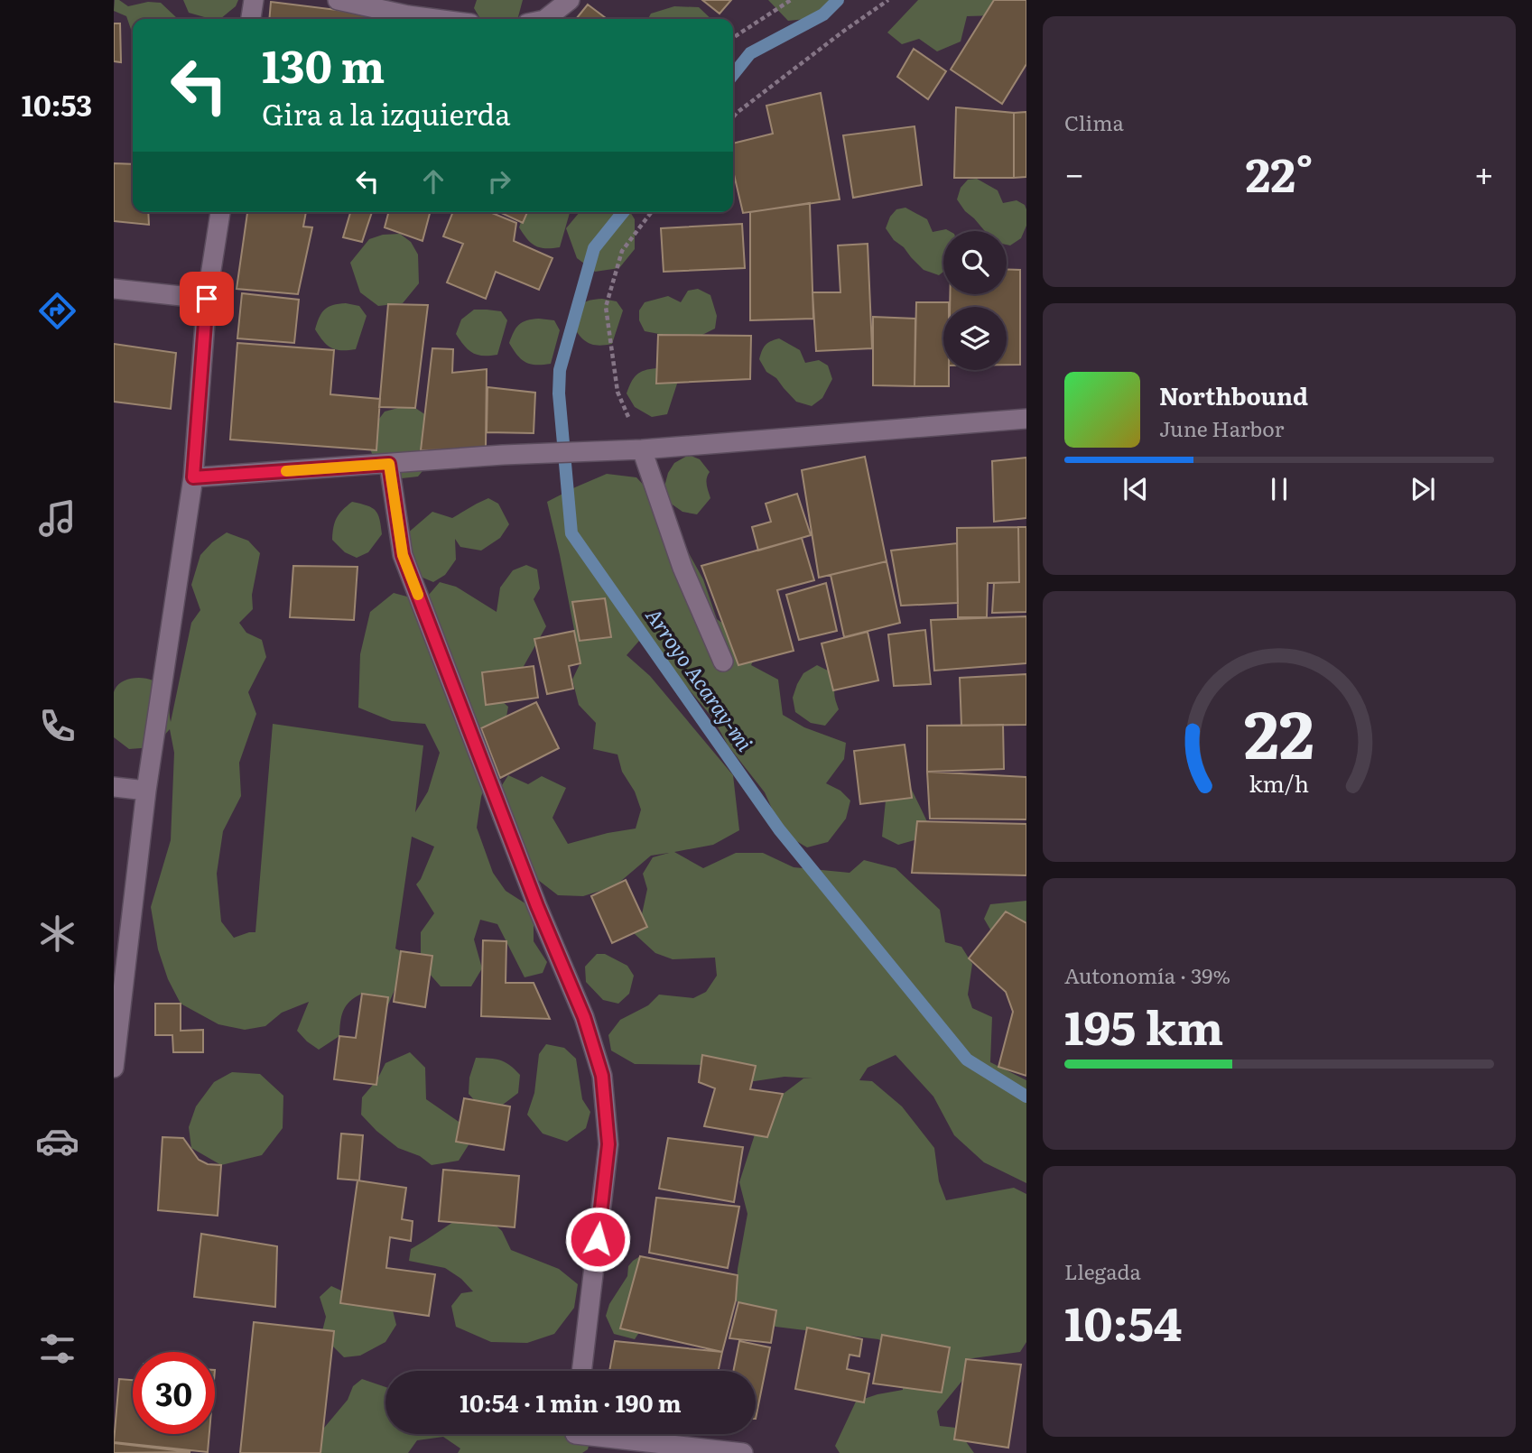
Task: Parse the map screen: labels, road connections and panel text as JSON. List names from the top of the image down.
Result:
{
  "water": ["Arroyo Acaray-mi"],
  "page": {
    "tabs": "10:53",
    "tile": [
      "Clima",
      ["Autonomía · 39%", "195 km"],
      ["Llegada", "10:54"]
    ],
    "turn": ["130 m", "Gira a la izquierda"],
    "heat": ["−", "22°", "+"],
    "song": ["Northbound", "June Harbor"],
    "limit": "30",
    "trip": "10:54 · 1 min · 190 m",
    "gauge": ["22", "km/h"]
  }
}
